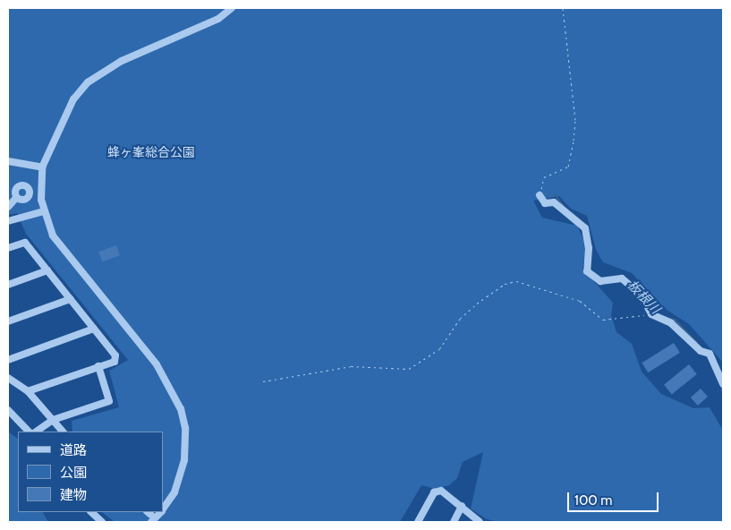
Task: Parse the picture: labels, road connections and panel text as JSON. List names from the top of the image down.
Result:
{
  "water": ["板根川"],
  "parks": ["蜂ヶ峯総合公園"],
  "legend": ["道路", "公園", "建物"],
  "scale_bar": "100 m"
}
